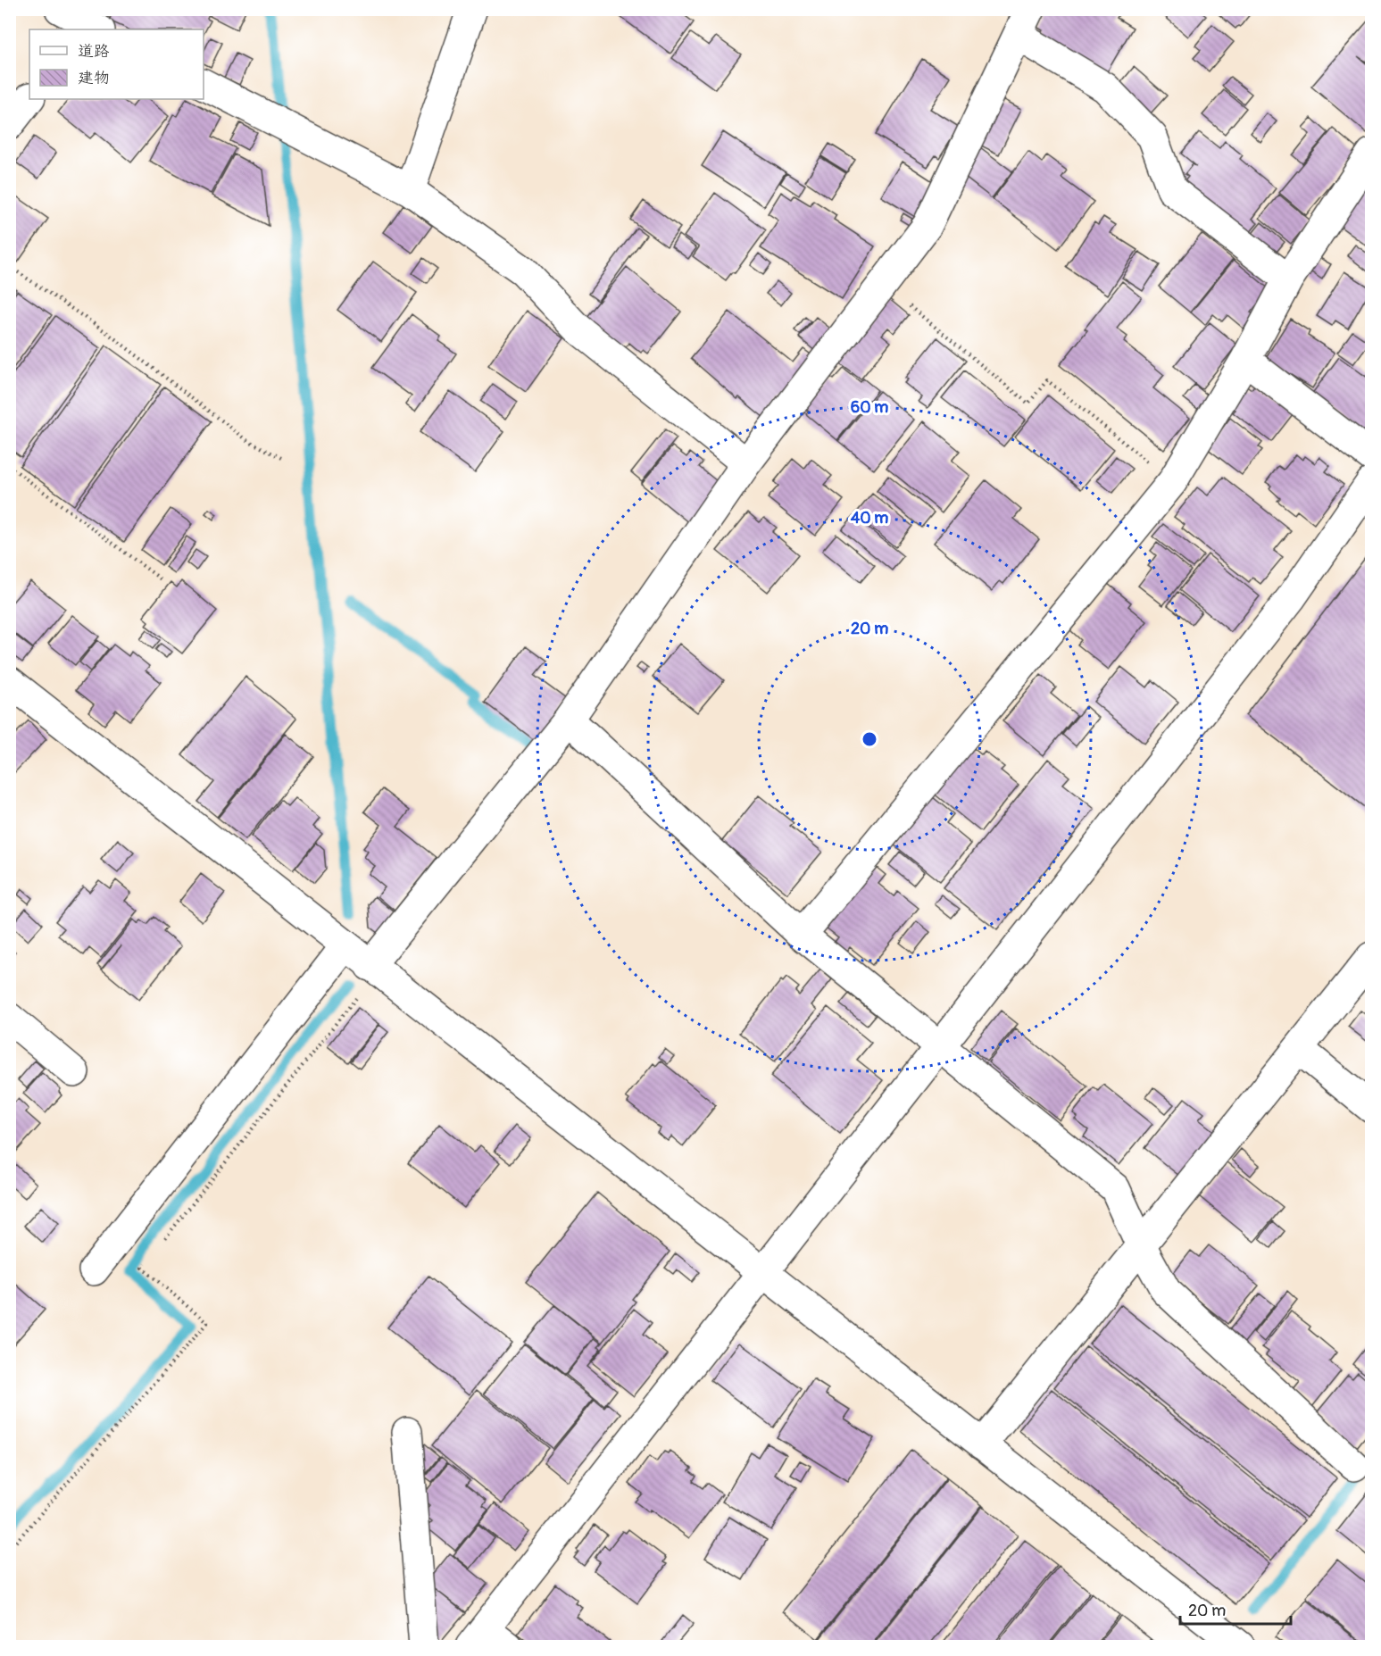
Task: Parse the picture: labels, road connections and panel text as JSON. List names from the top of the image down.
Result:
{
  "legend": ["道路", "建物"],
  "scale_bar": "20 m",
  "rings": ["60 m", "40 m", "20 m"]
}
